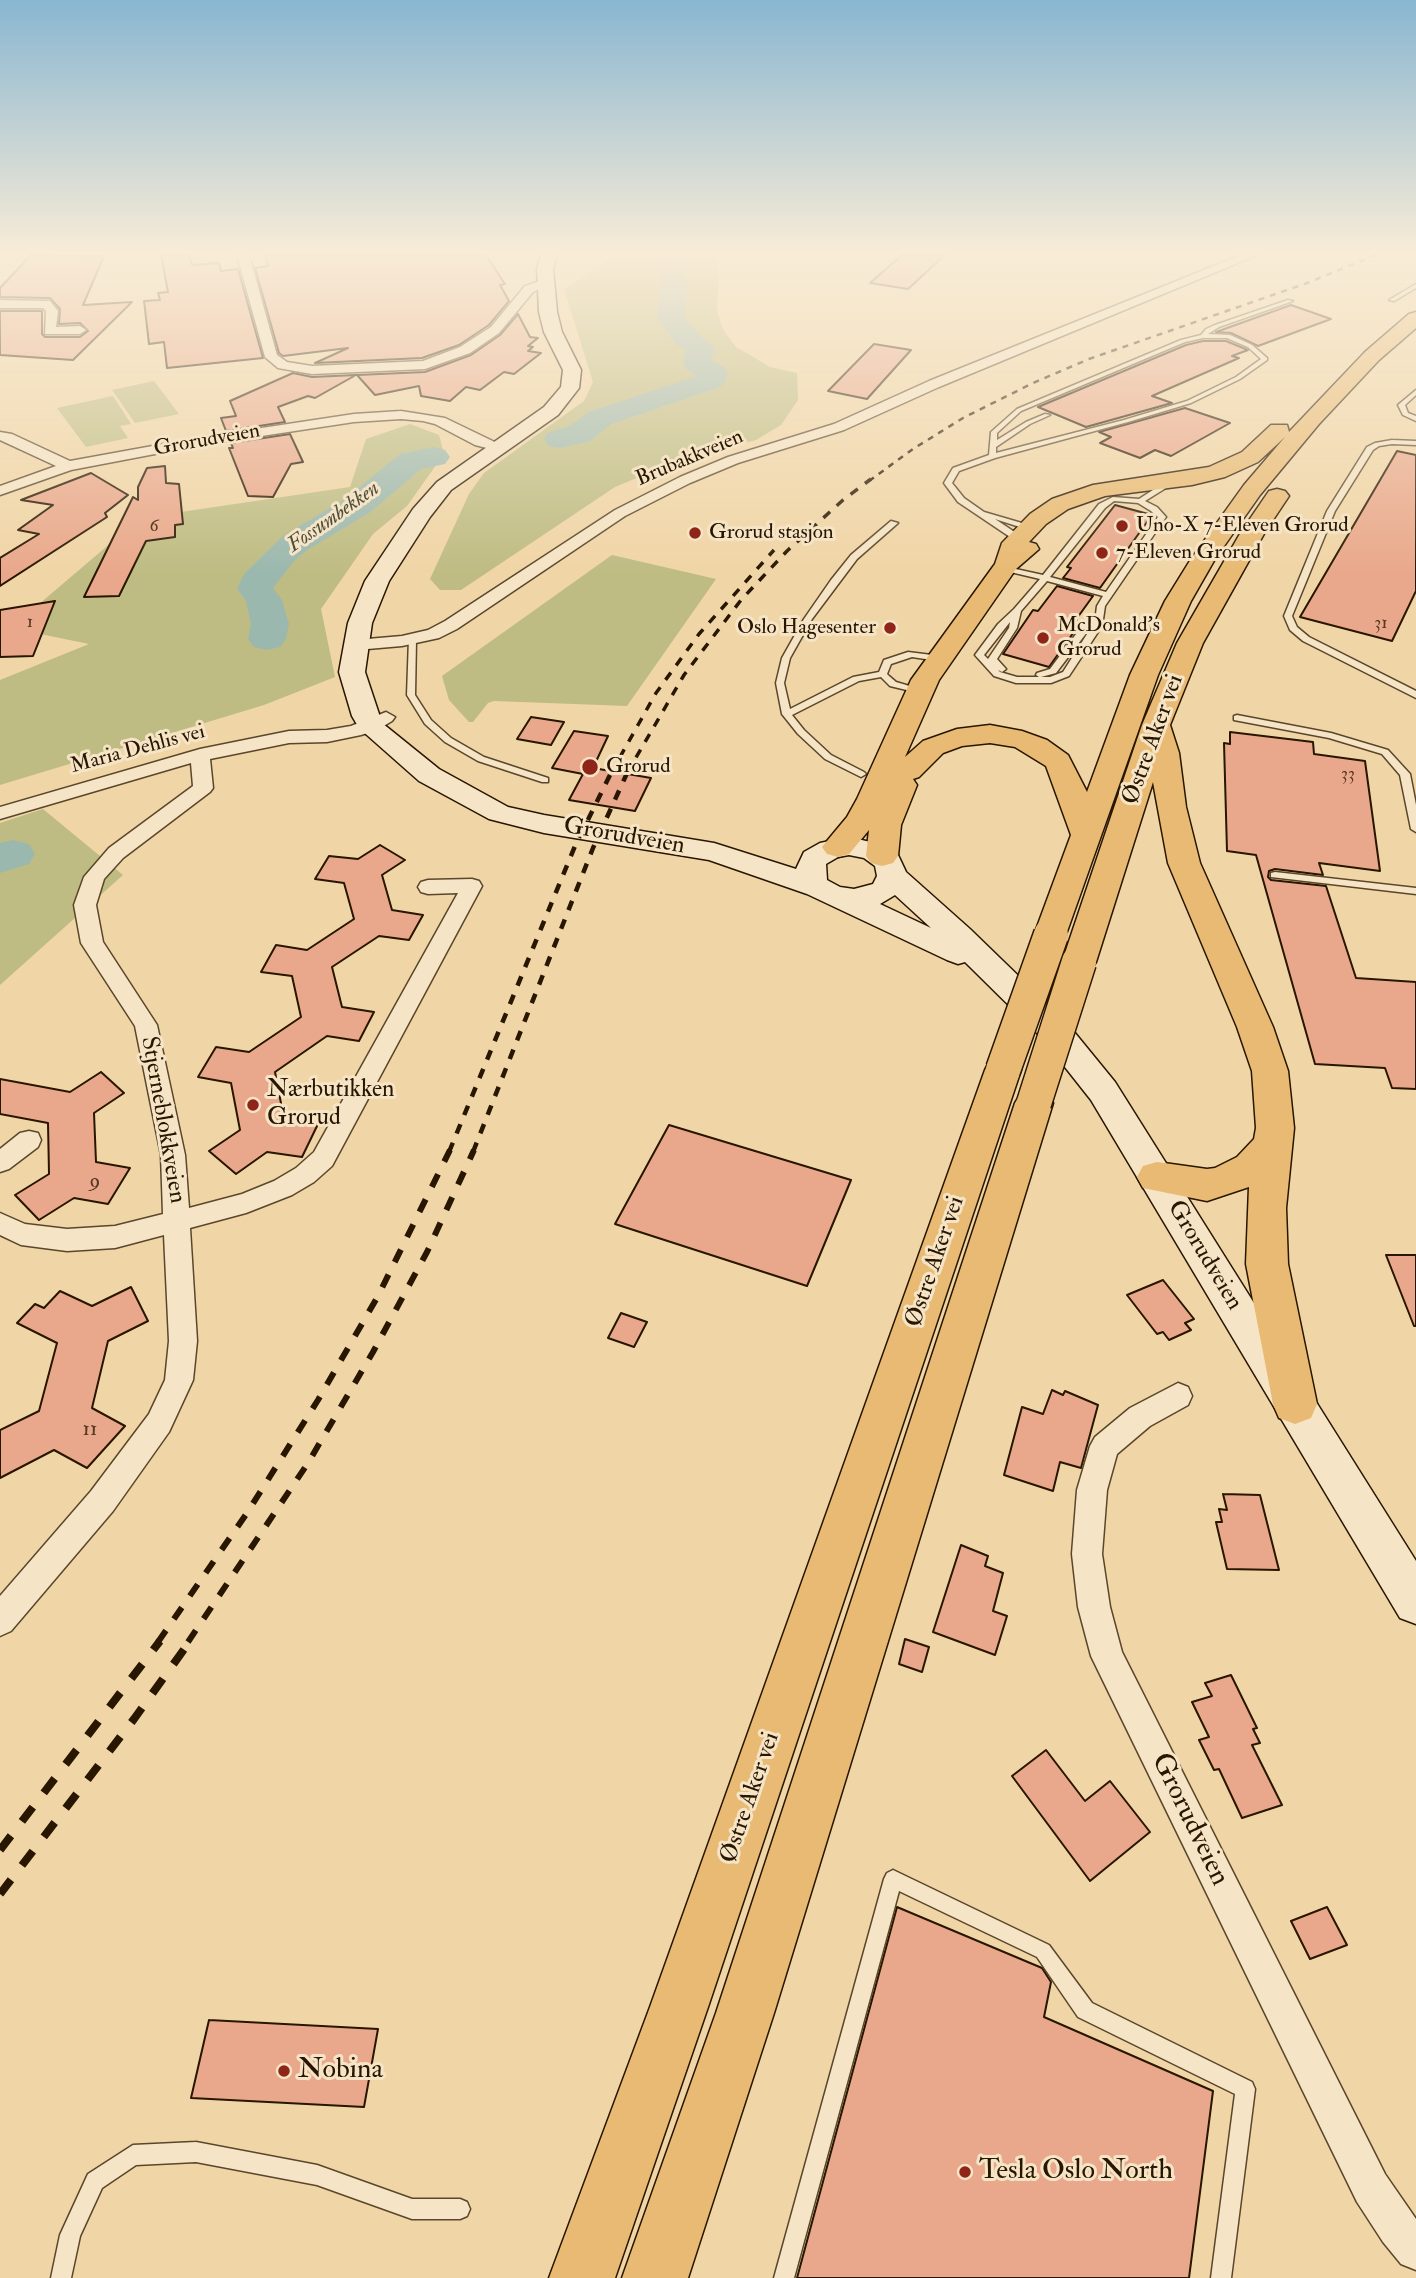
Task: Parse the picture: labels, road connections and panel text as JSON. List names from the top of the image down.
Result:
{
  "streets": {
    "highway": ["Østre Aker vei"],
    "main road": ["Grorudveien"],
    "street": ["Brubakkveien", "Maria Dehlis vei", "Stjerneblokkveien"]
  },
  "crossings": [
    ["Grorudveien", "Maria Dehlis vei"],
    ["Maria Dehlis vei", "Stjerneblokkveien"]
  ],
  "water": ["Fossumbekken"],
  "places": [
    "Uno-X 7-Eleven Grorud",
    "Grorud stasjon",
    "7-Eleven Grorud",
    "Oslo Hagesenter",
    "McDonald's Grorud",
    "Grorud",
    "Nærbutikken Grorud",
    "Nobina",
    "Tesla Oslo North"
  ],
  "house_numbers": [
    "6",
    "1",
    "31",
    "33",
    "9",
    "11"
  ]
}
